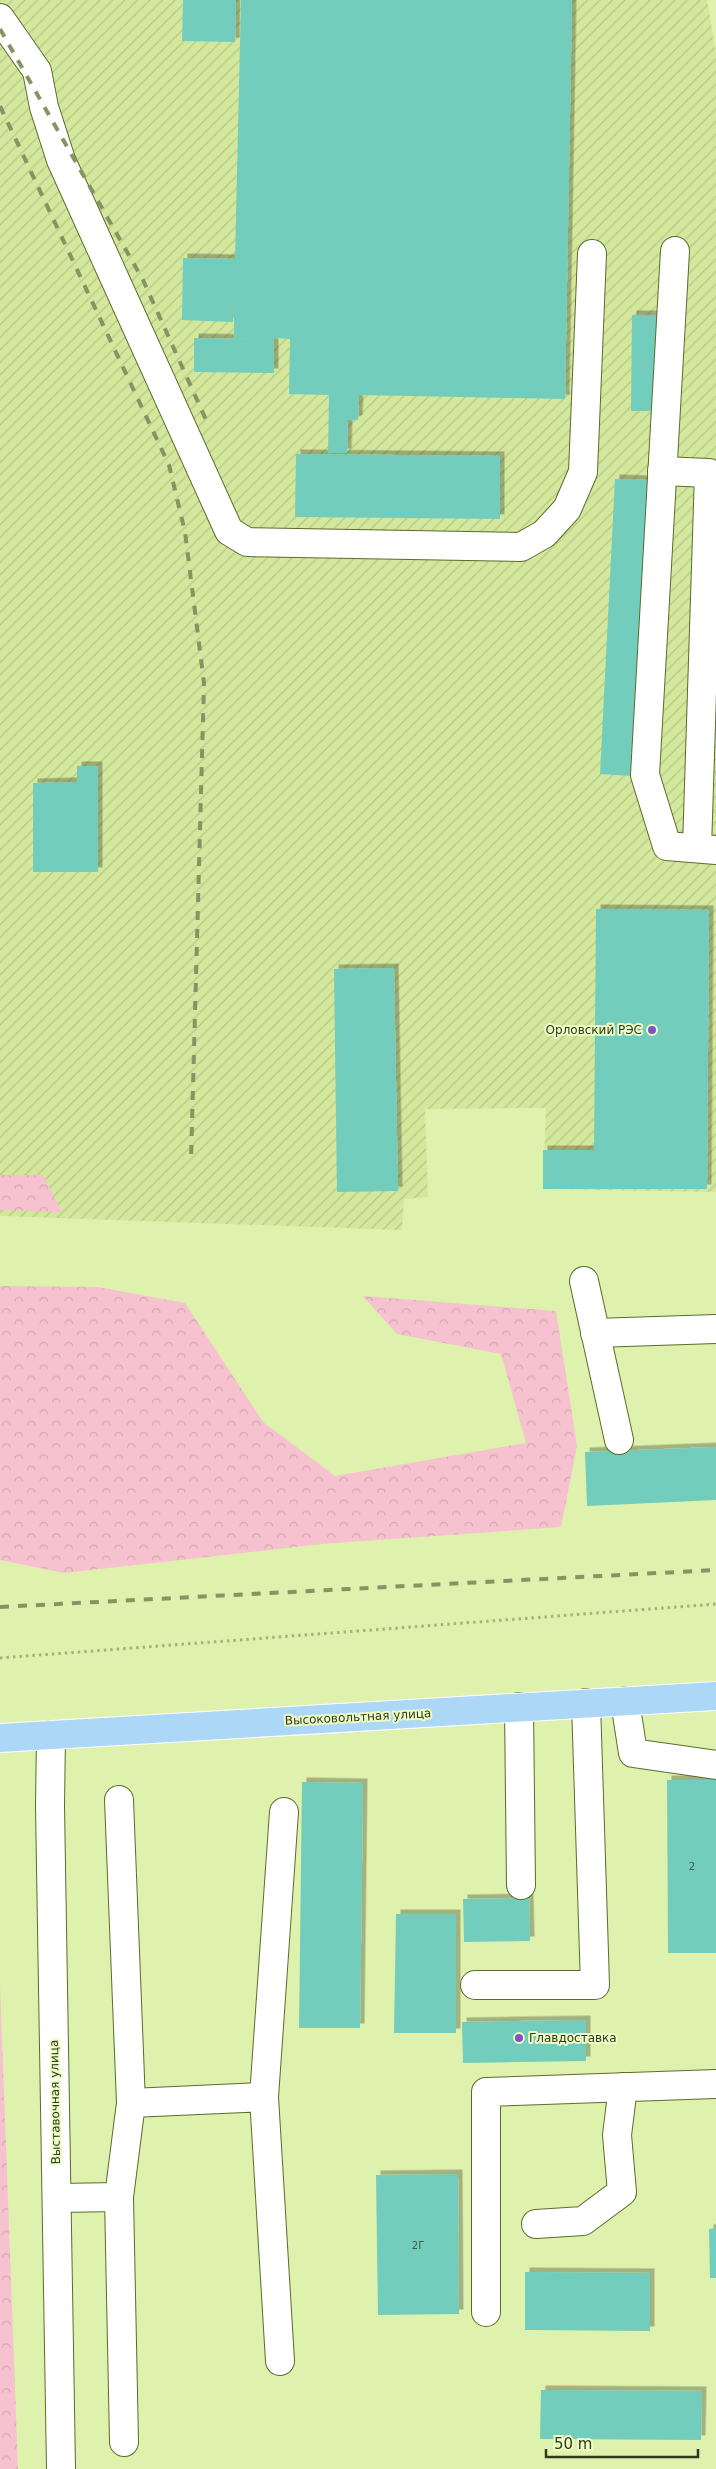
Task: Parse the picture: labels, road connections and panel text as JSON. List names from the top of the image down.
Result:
{
  "streets": {
    "main road": ["Высоковольтная улица"],
    "street": ["Выставочная улица"]
  },
  "crossings": [
    ["Высоковольтная улица", "Выставочная улица"]
  ],
  "places": ["Орловский РЭС", "Главдоставка"],
  "house_numbers": ["2", "2Г"],
  "scale_bar": "50 m"
}
